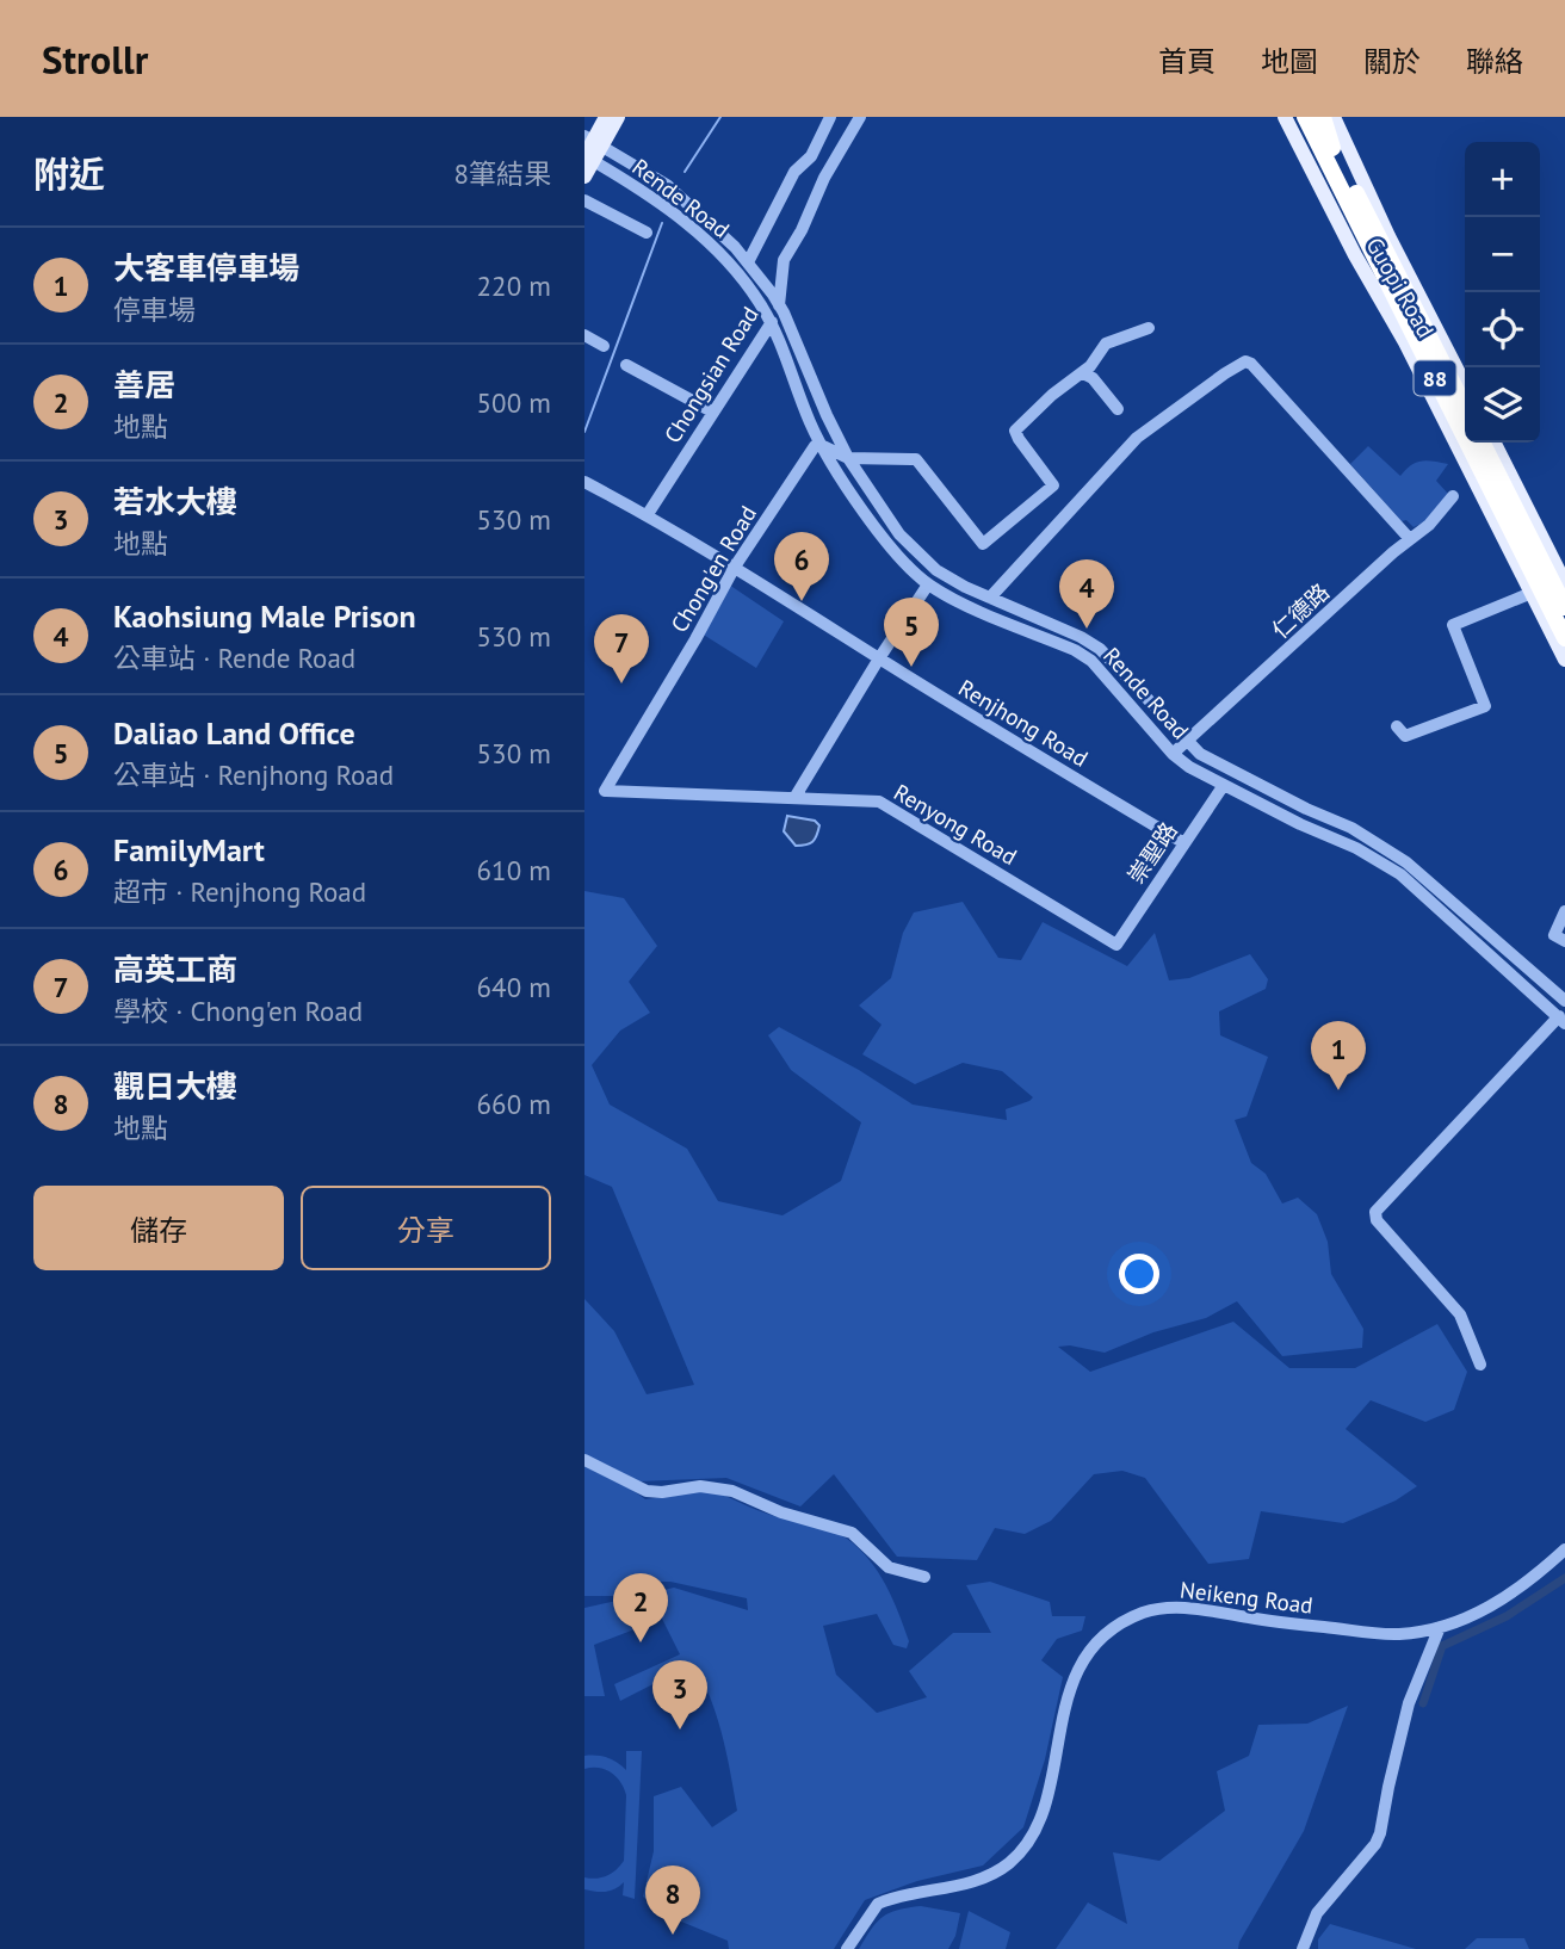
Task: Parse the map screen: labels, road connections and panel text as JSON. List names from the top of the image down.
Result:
{
  "streets": {
    "highway": ["88"],
    "main road": ["Guopi Road"],
    "street": [
      "Rende Road",
      "Chongsian Road",
      "Chong'en Road",
      "仁德路",
      "Renjhong Road",
      "Renyong Road",
      "崇聖路",
      "Neikeng Road"
    ]
  },
  "crossings": [
    ["Rende Road", "Chongsian Road"],
    ["Rende Road", "Chong'en Road"],
    ["Rende Road", "仁德路"],
    ["Rende Road", "崇聖路"],
    ["Chongsian Road", "Renjhong Road"],
    ["Chong'en Road", "Renjhong Road"],
    ["Chong'en Road", "Renyong Road"],
    ["Renjhong Road", "崇聖路"],
    ["Renyong Road", "崇聖路"]
  ],
  "page": {
    "header": "Strollr",
    "nav": [
      "首頁",
      "地圖",
      "關於",
      "聯絡"
    ],
    "heading": ["附近", "8筆結果"],
    "map_buttons": ["+", "−"],
    "list": [
      {
        "mark": "1",
        "name": "大客車停車場",
        "note": "停車場",
        "value": "220 m"
      },
      {
        "mark": "2",
        "name": "善居",
        "note": "地點",
        "value": "500 m"
      },
      {
        "mark": "3",
        "name": "若水大樓",
        "note": "地點",
        "value": "530 m"
      },
      {
        "mark": "4",
        "name": "Kaohsiung Male Prison",
        "note": "公車站 · Rende Road",
        "value": "530 m"
      },
      {
        "mark": "5",
        "name": "Daliao Land Office",
        "note": "公車站 · Renjhong Road",
        "value": "530 m"
      },
      {
        "mark": "6",
        "name": "FamilyMart",
        "note": "超市 · Renjhong Road",
        "value": "610 m"
      },
      {
        "mark": "7",
        "name": "高英工商",
        "note": "學校 · Chong'en Road",
        "value": "640 m"
      },
      {
        "mark": "8",
        "name": "觀日大樓",
        "note": "地點",
        "value": "660 m"
      }
    ],
    "pins": [
      "6",
      "4",
      "5",
      "7",
      "1",
      "2",
      "3",
      "8"
    ],
    "buttons": ["儲存", "分享"]
  }
}
